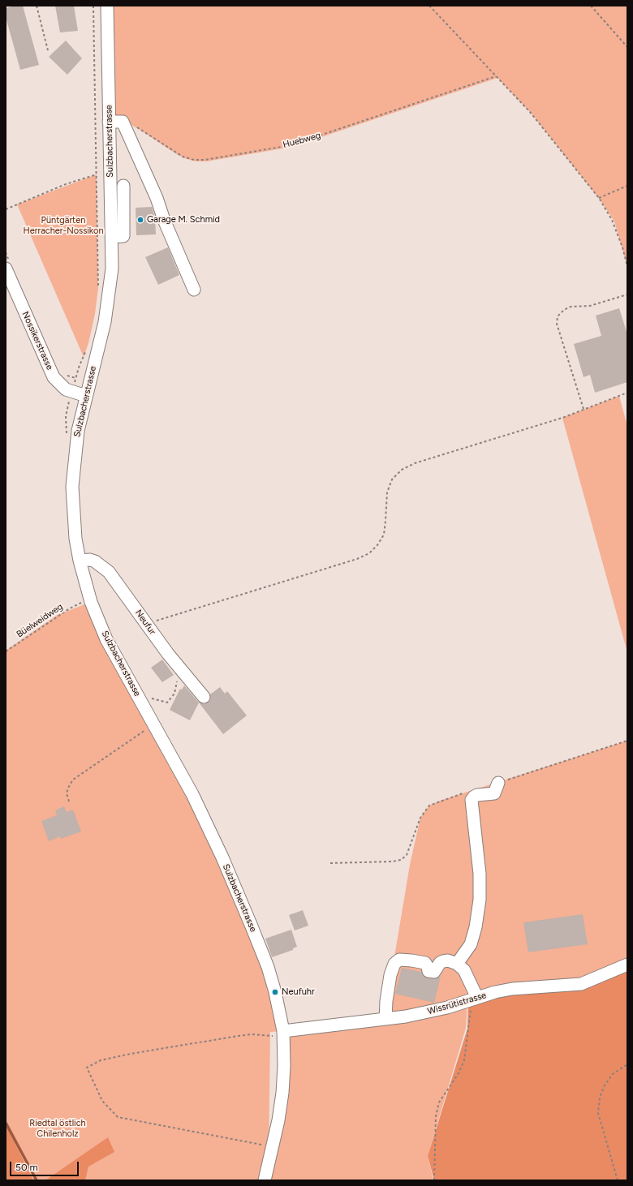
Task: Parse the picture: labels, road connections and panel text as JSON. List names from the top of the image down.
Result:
{
  "streets": {
    "street": [
      "Sulzbacherstrasse",
      "Nossikerstrasse",
      "Neufur",
      "Wissrütistrasse"
    ],
    "path": ["Huebweg", "Büelweidweg"]
  },
  "crossings": [
    ["Sulzbacherstrasse", "Nossikerstrasse"],
    ["Sulzbacherstrasse", "Neufur"],
    ["Sulzbacherstrasse", "Wissrütistrasse"]
  ],
  "parks": ["Püntgärten Herracher-Nossikon", "Riedtal östlich Chilenholz"],
  "places": ["Garage M. Schmid", "Neufuhr"],
  "scale_bar": "50 m"
}
